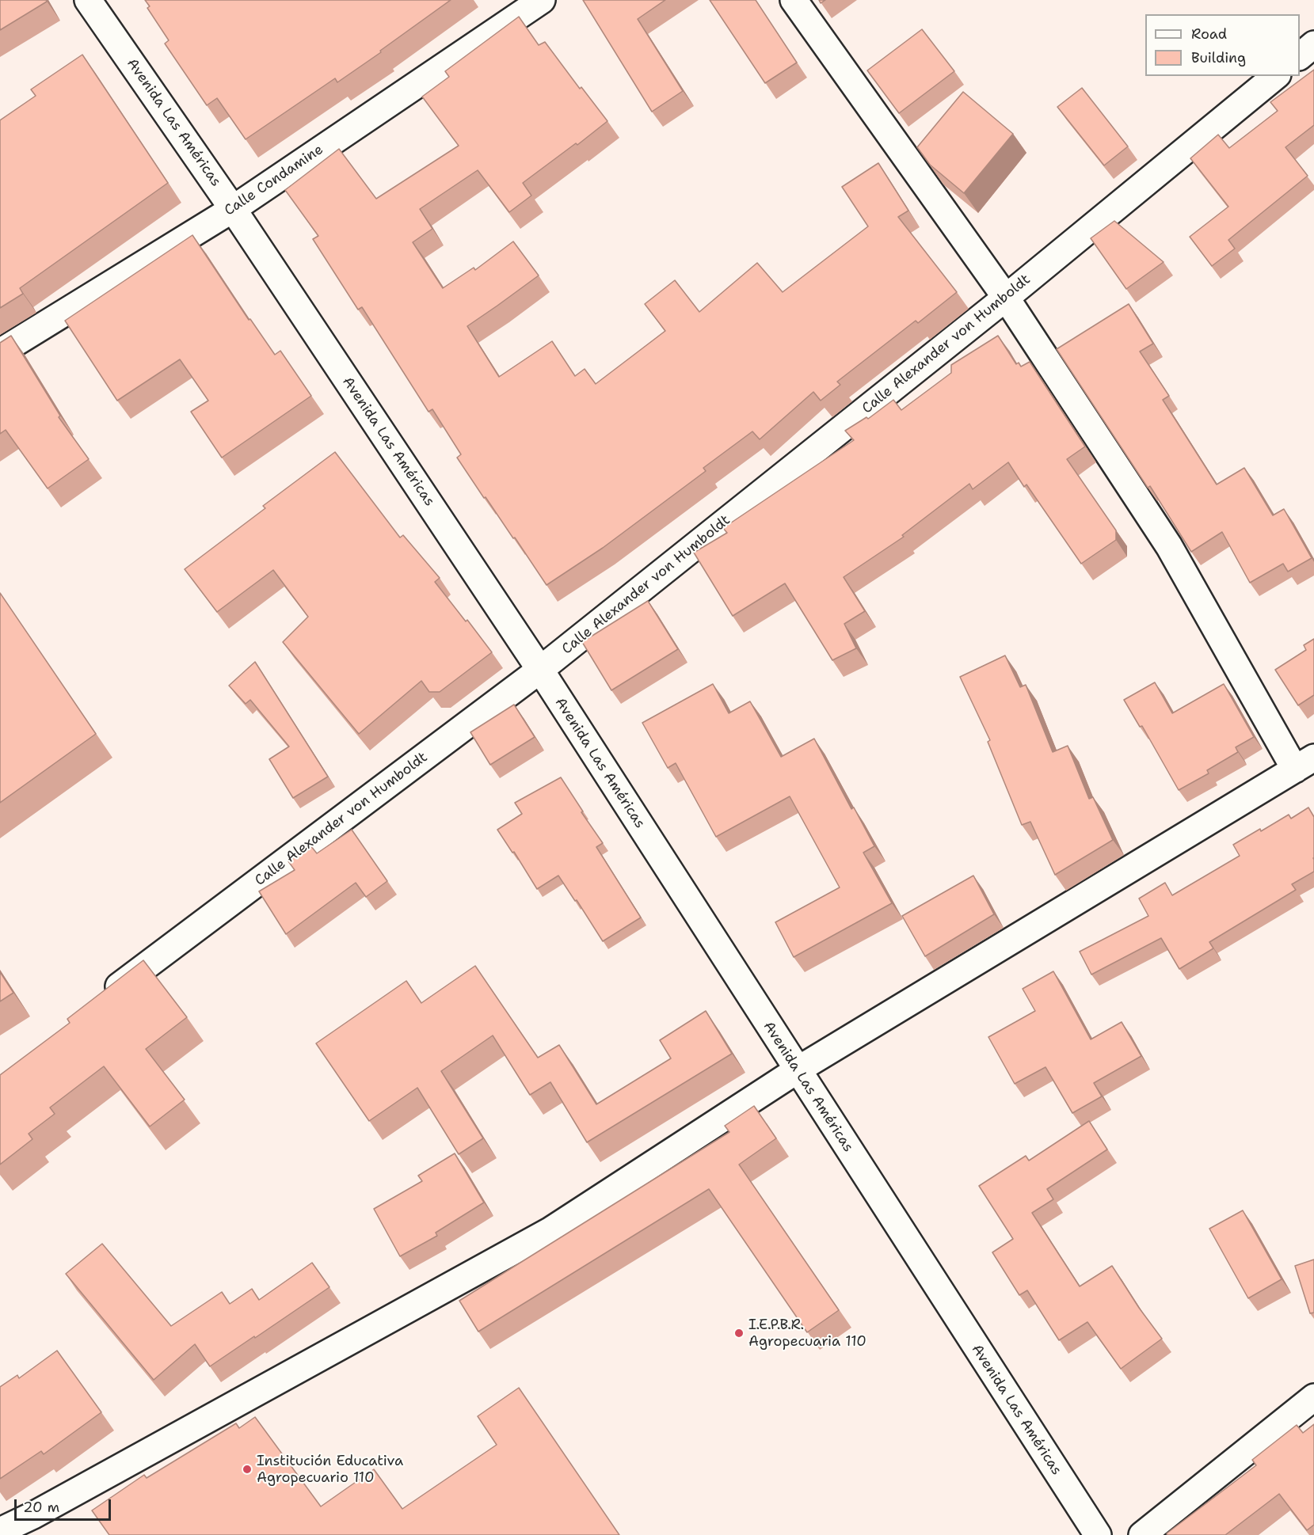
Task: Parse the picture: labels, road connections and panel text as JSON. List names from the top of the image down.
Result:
{
  "streets": {
    "street": ["Avenida Las Américas", "Calle Condamine", "Calle Alexander von Humboldt"]
  },
  "crossings": [
    ["Avenida Las Américas", "Calle Condamine"],
    ["Avenida Las Américas", "Calle Alexander von Humboldt"]
  ],
  "places": ["I.E.P.B.R. Agropecuaria 110", "Institución Educativa Agropecuario 110"],
  "legend": ["Road", "Building"],
  "scale_bar": "20 m"
}
